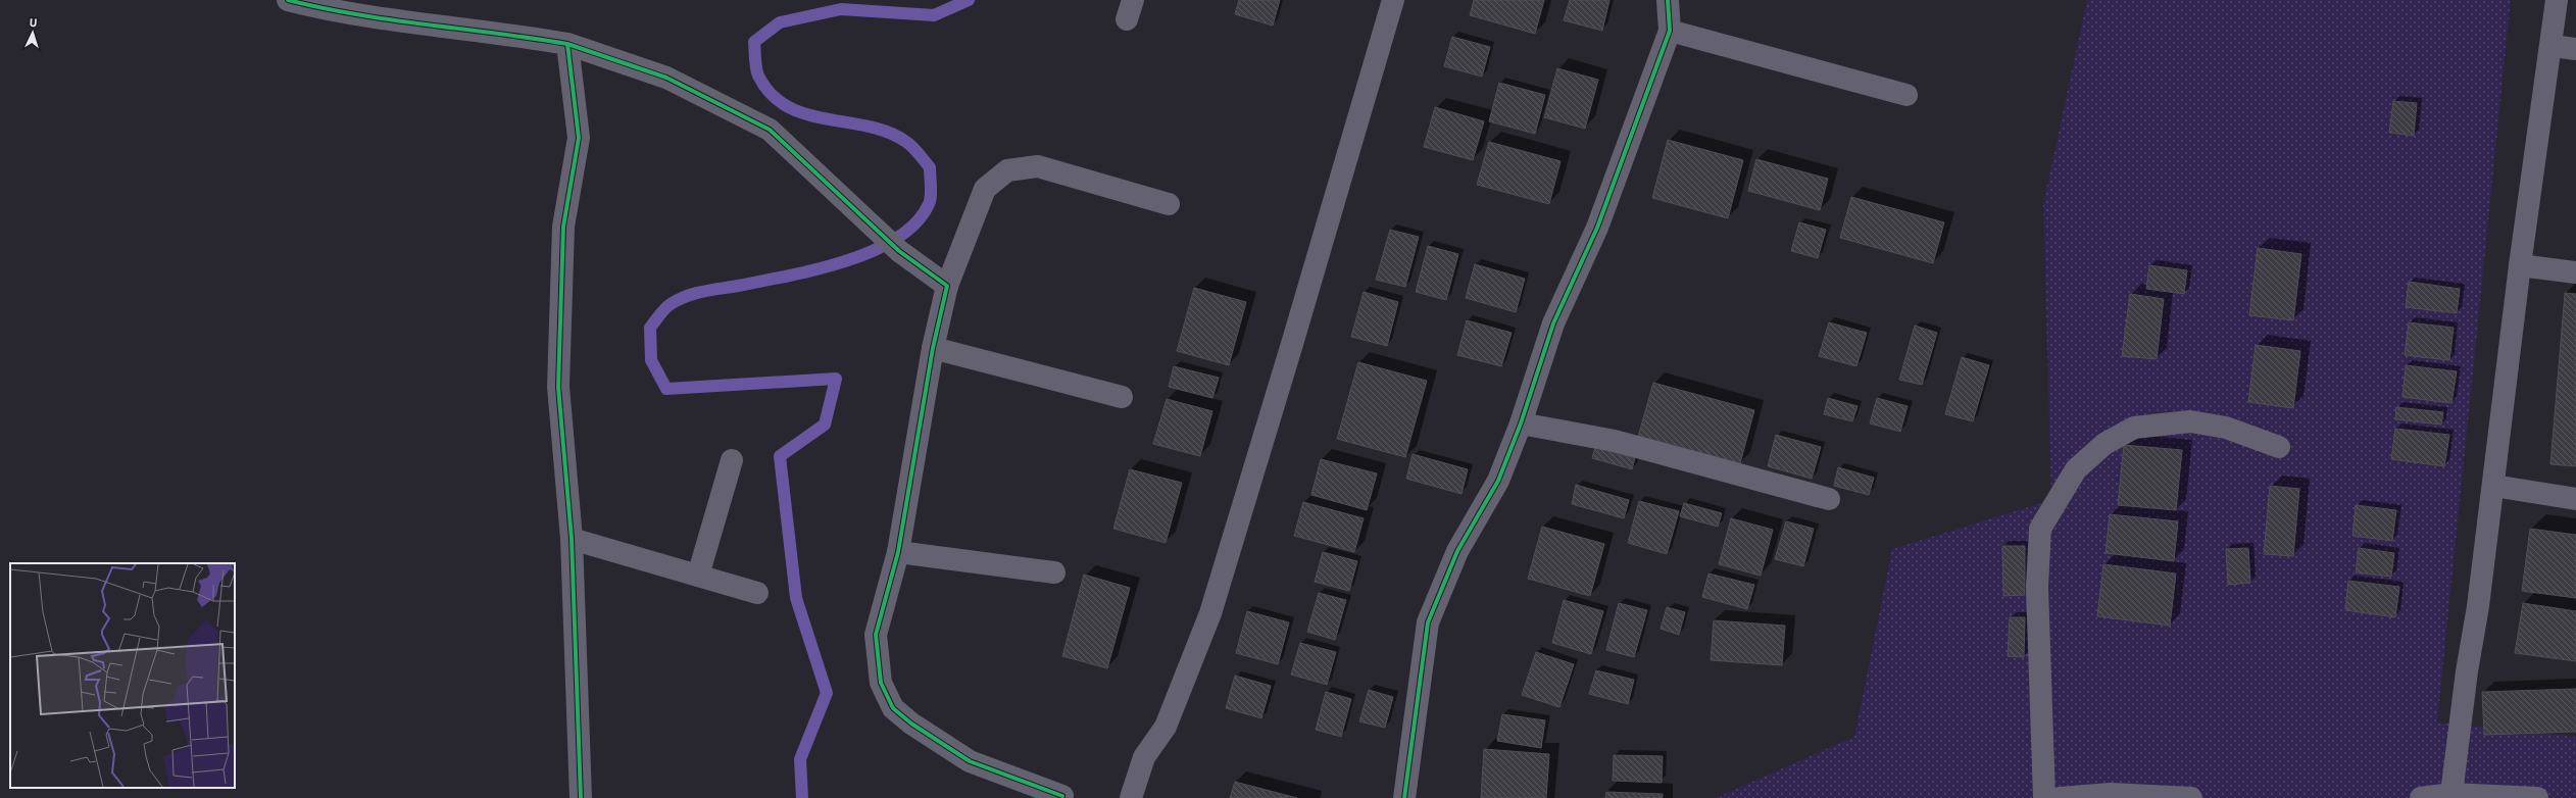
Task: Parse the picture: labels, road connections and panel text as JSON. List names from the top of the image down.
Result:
{
  "north": "top"
}
